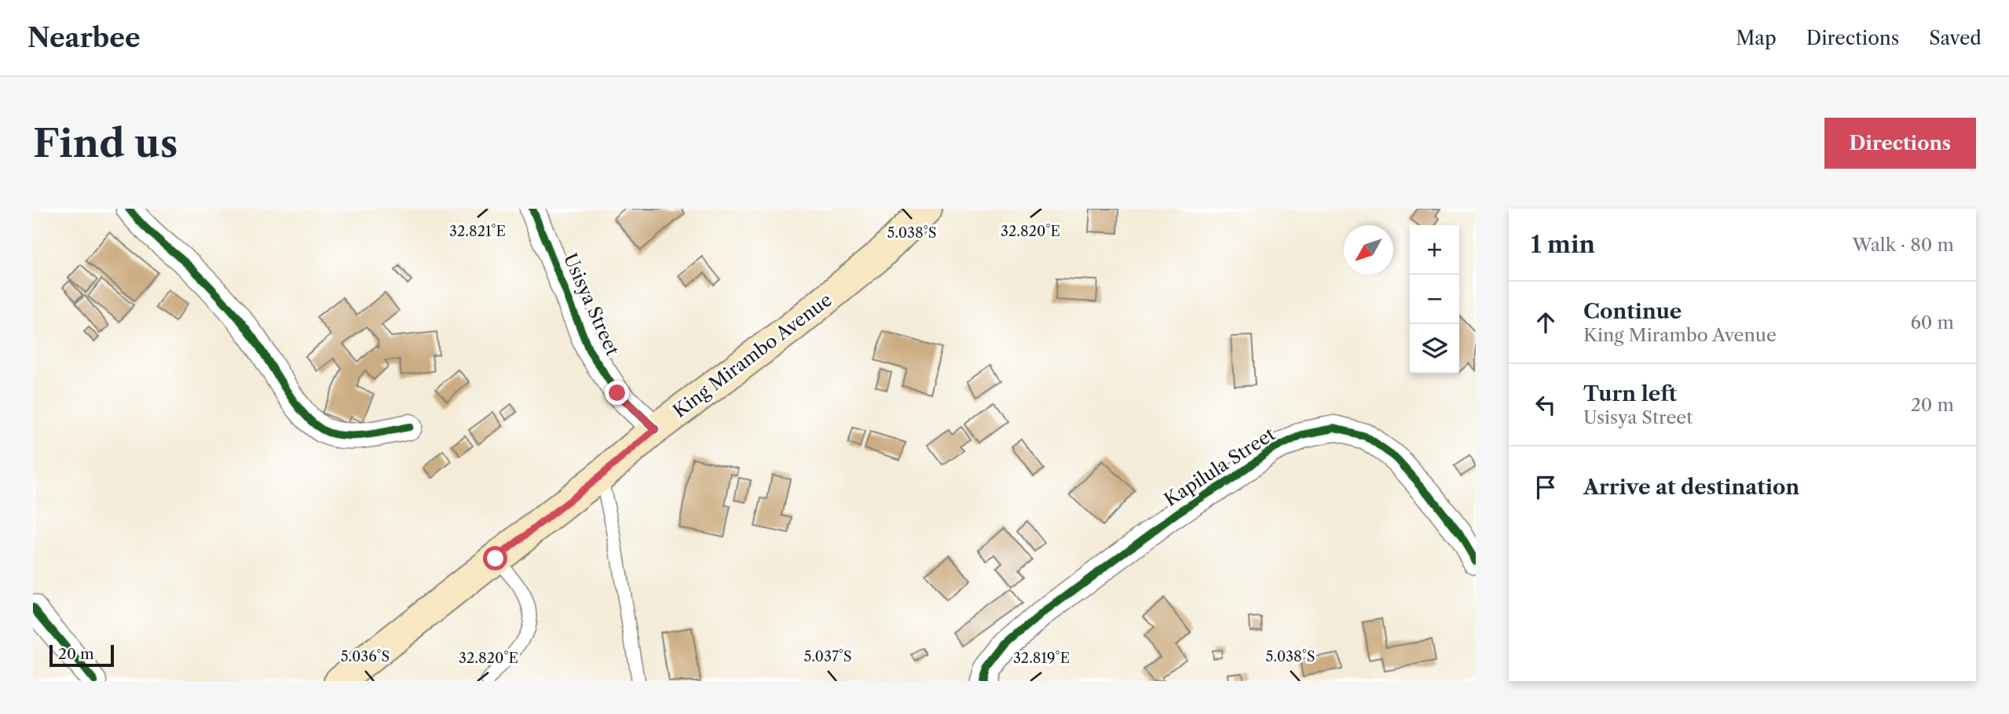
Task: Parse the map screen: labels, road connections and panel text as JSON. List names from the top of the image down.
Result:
{
  "streets": {
    "main road": ["King Mirambo Avenue"],
    "street": ["Usisya Street", "Kapilula Street"]
  },
  "crossings": [
    ["Usisya Street", "King Mirambo Avenue"]
  ],
  "scale_bar": "20 m",
  "north": "bottom left",
  "page": {
    "header": "Nearbee",
    "nav": ["Map", "Directions", "Saved"],
    "buttons": "Directions",
    "title": "Find us",
    "heading": ["1 min", "Walk · 80 m"],
    "map_buttons": ["+", "−"],
    "list": [
      ["Continue", "King Mirambo Avenue", "60 m"],
      ["Turn left", "Usisya Street", "20 m"],
      "Arrive at destination"
    ],
    "scale": "20 m"
  },
  "coordinates": [
    "32.821°E",
    "32.820°E",
    "5.038°S",
    "5.036°S",
    "5.037°S",
    "32.819°E"
  ]
}
